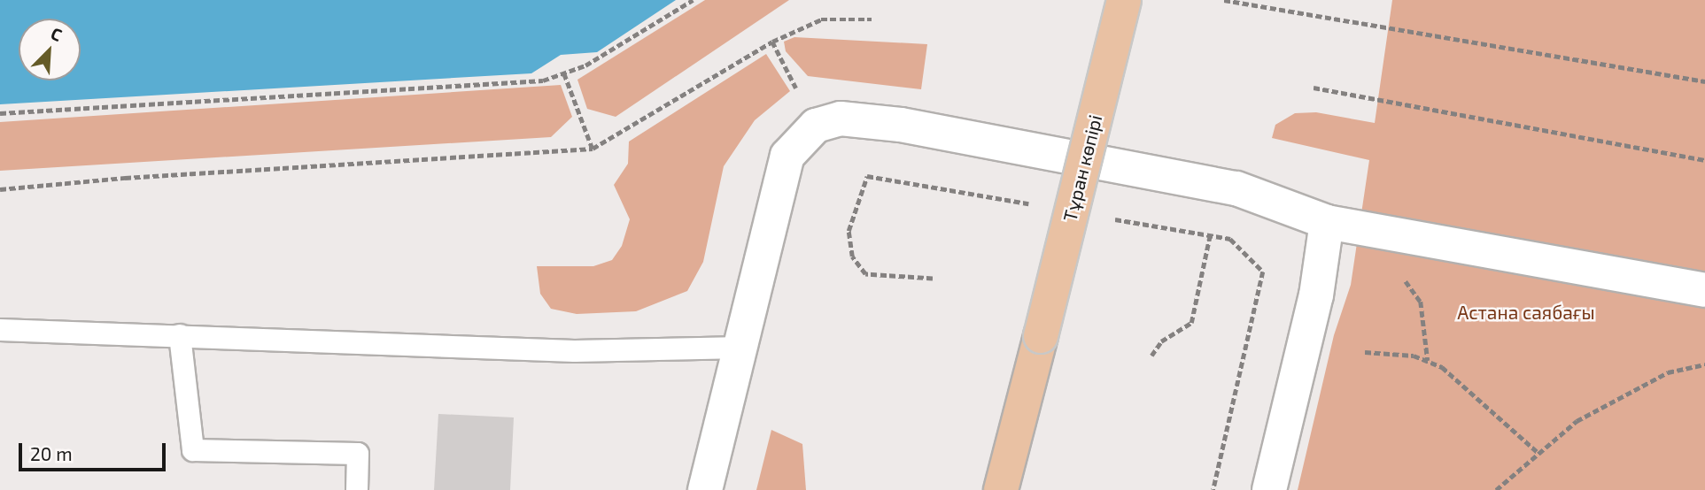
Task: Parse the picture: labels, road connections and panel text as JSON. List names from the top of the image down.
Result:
{
  "streets": {
    "main road": ["Тұран көпірі"]
  },
  "parks": ["Астана саябағы"],
  "scale_bar": "20 m",
  "north": "top right"
}
